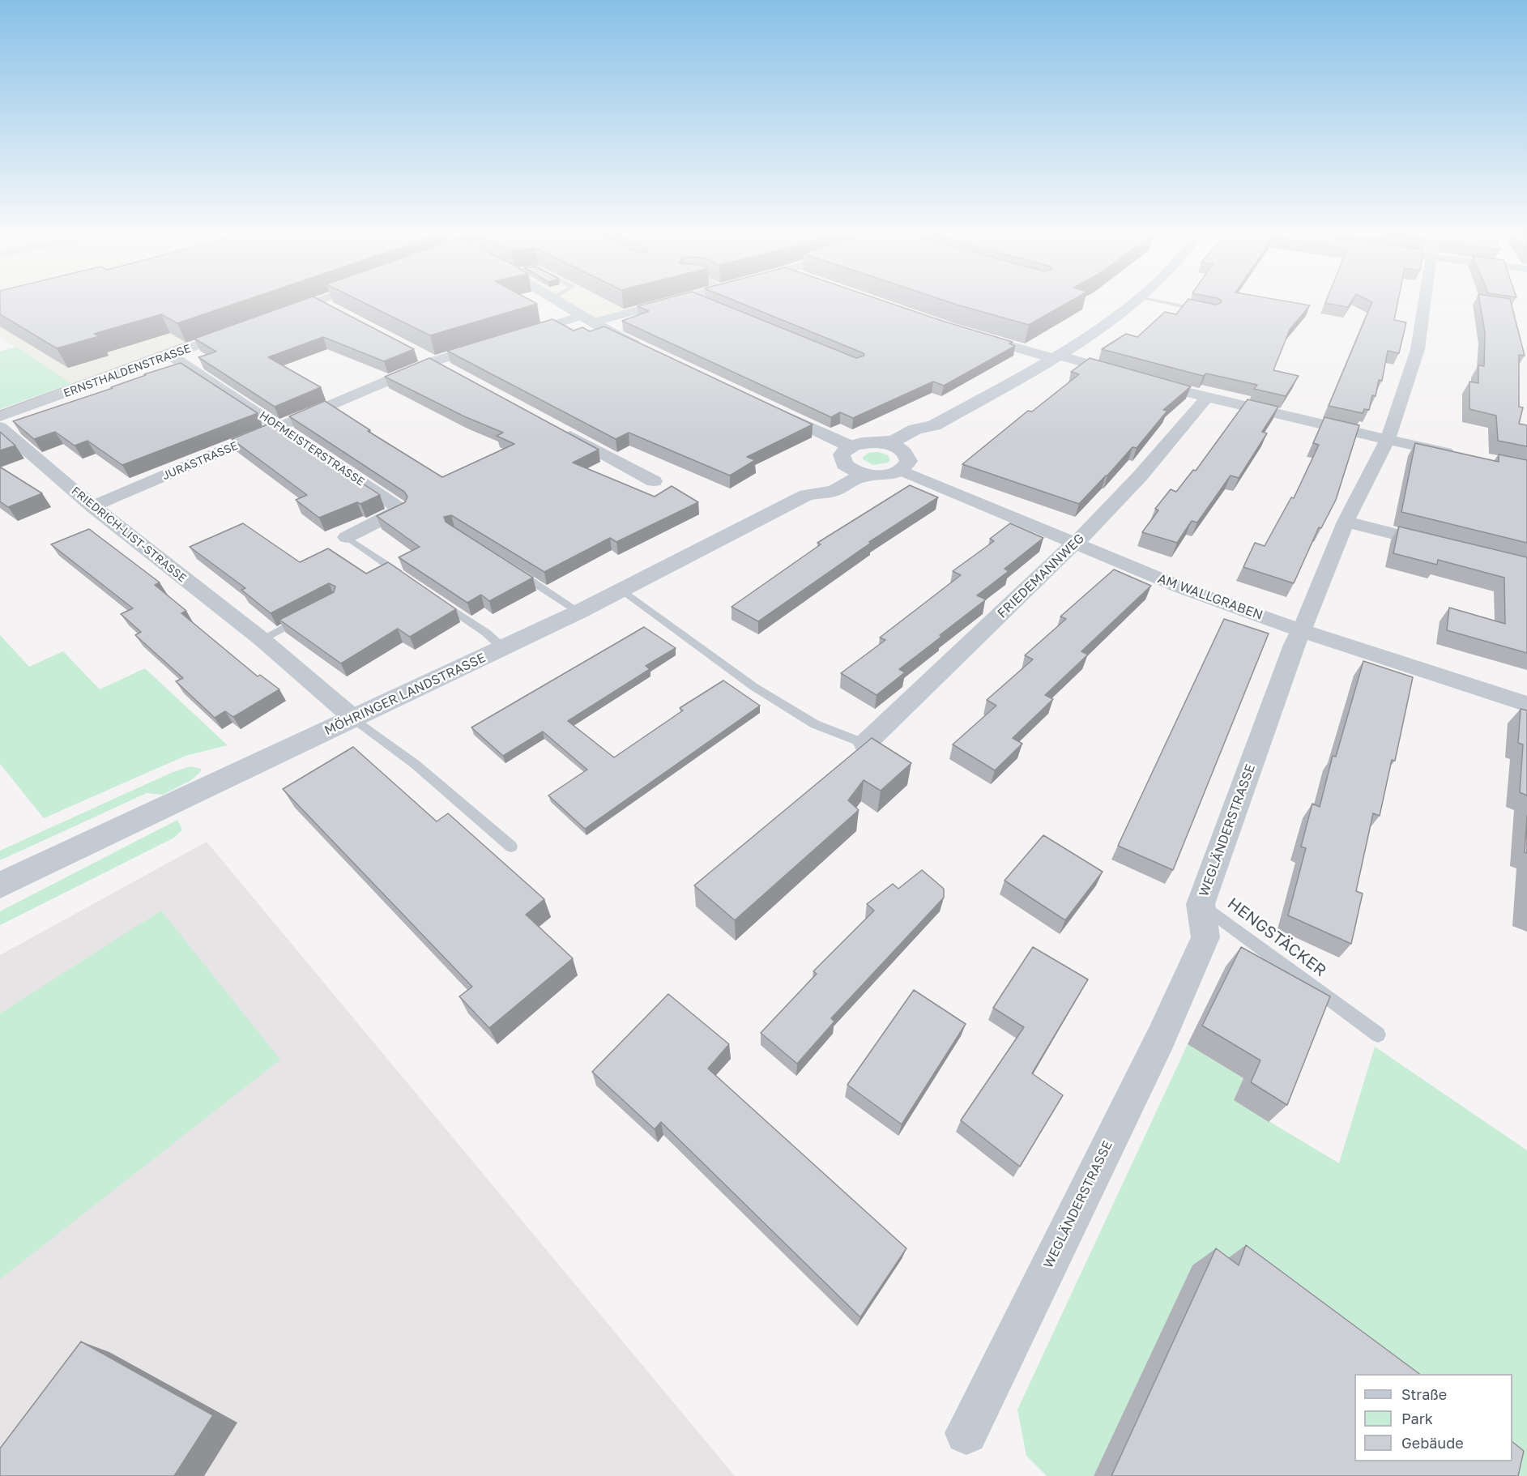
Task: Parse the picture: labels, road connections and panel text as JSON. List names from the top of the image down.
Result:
{
  "streets": {
    "main road": ["MÖHRINGER LANDSTRASSE"],
    "street": [
      "ERNSTHALDENSTRASSE",
      "HOFMEISTERSTRASSE",
      "JURASTRASSE",
      "FRIEDRICH-LIST-STRASSE",
      "FRIEDEMANNWEG",
      "AM WALLGRABEN",
      "WEGLÄNDERSTRASSE"
    ],
    "lane": ["HENGSTÄCKER"]
  },
  "crossings": [
    ["ERNSTHALDENSTRASSE", "HOFMEISTERSTRASSE"],
    ["HOFMEISTERSTRASSE", "JURASTRASSE"],
    ["JURASTRASSE", "FRIEDRICH-LIST-STRASSE"],
    ["FRIEDRICH-LIST-STRASSE", "MÖHRINGER LANDSTRASSE"],
    ["FRIEDEMANNWEG", "AM WALLGRABEN"],
    ["AM WALLGRABEN", "MÖHRINGER LANDSTRASSE"],
    ["AM WALLGRABEN", "WEGLÄNDERSTRASSE"],
    ["WEGLÄNDERSTRASSE", "HENGSTÄCKER"]
  ],
  "legend": ["Straße", "Park", "Gebäude"]
}
